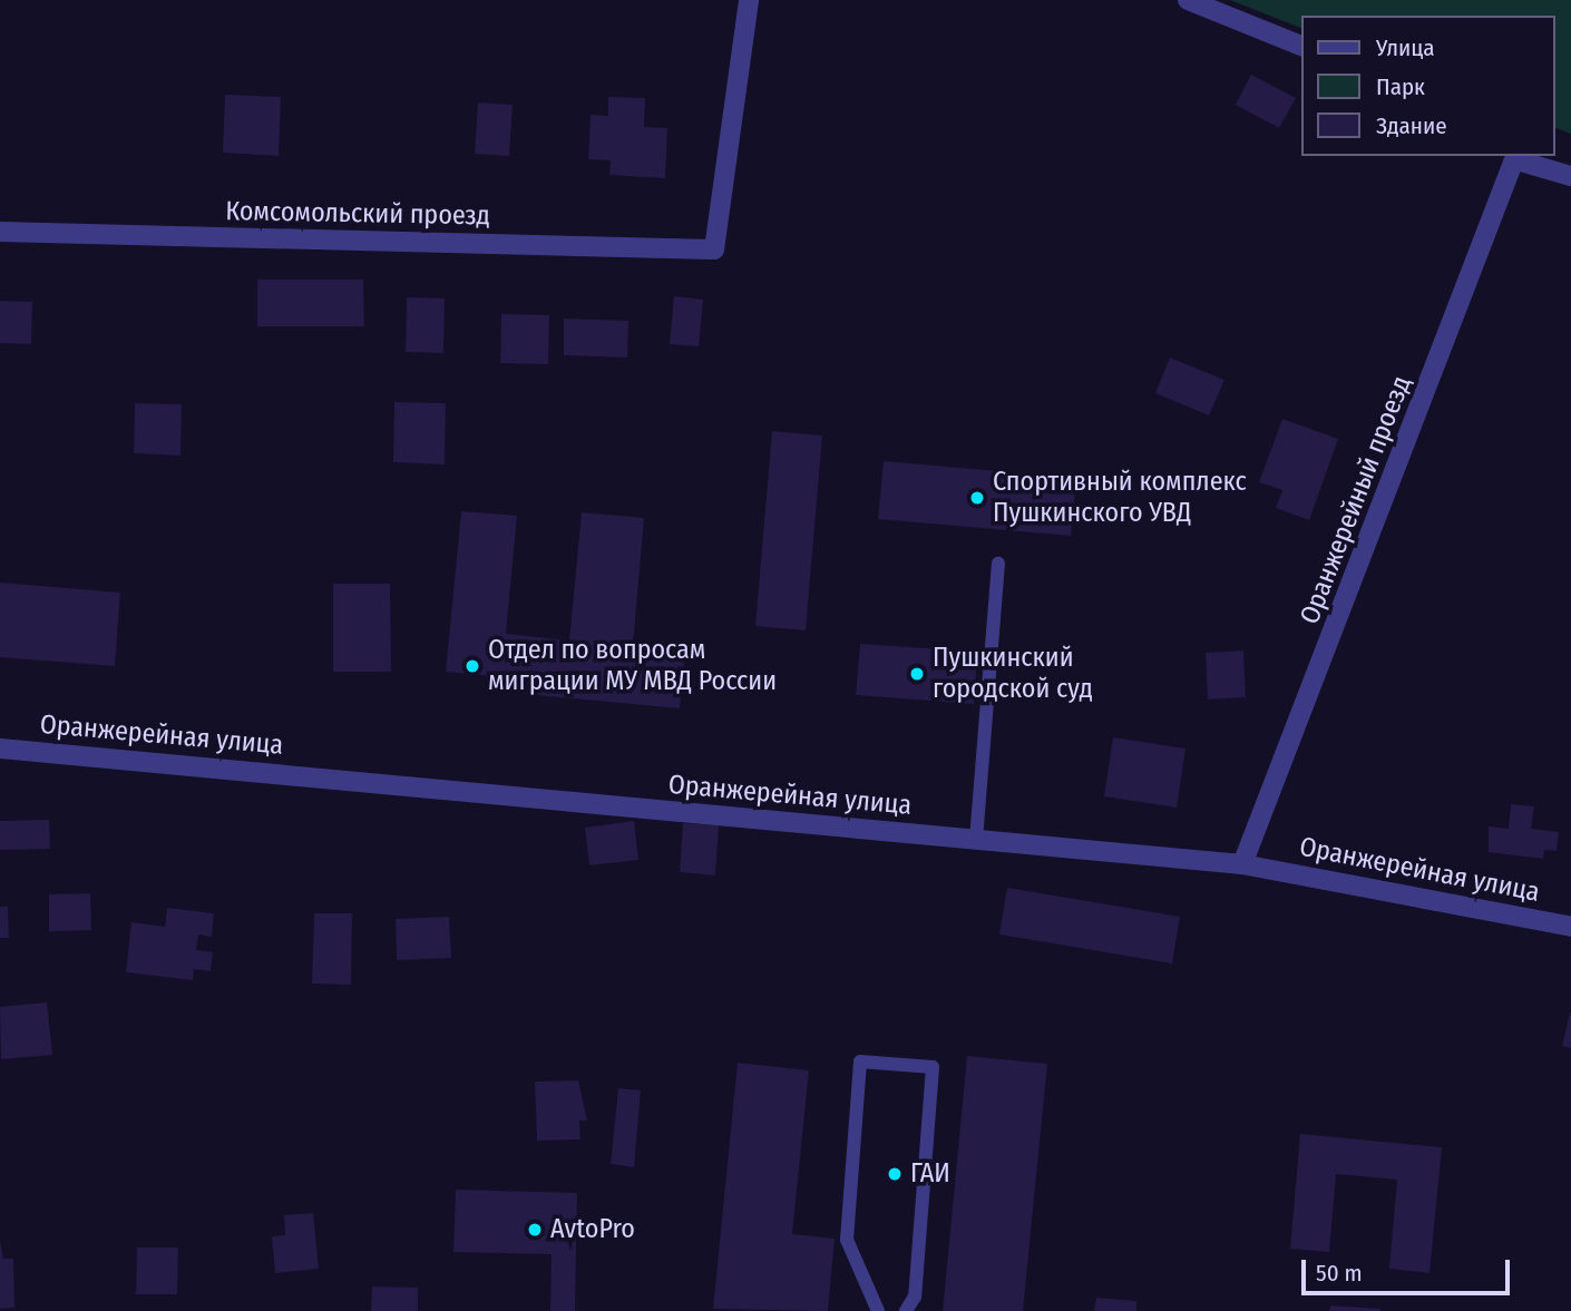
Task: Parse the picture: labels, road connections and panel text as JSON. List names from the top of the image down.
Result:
{
  "streets": {
    "street": ["Комсомольский проезд", "Оранжерейный проезд", "Оранжерейная улица"]
  },
  "crossings": [
    ["Оранжерейный проезд", "Оранжерейная улица"]
  ],
  "places": [
    "Спортивный комплекс Пушкинского УВД",
    "Отдел по вопросам миграции МУ МВД России",
    "Пушкинский городской суд",
    "ГАИ",
    "AvtoPro"
  ],
  "legend": ["Улица", "Парк", "Здание"],
  "scale_bar": "50 m"
}
